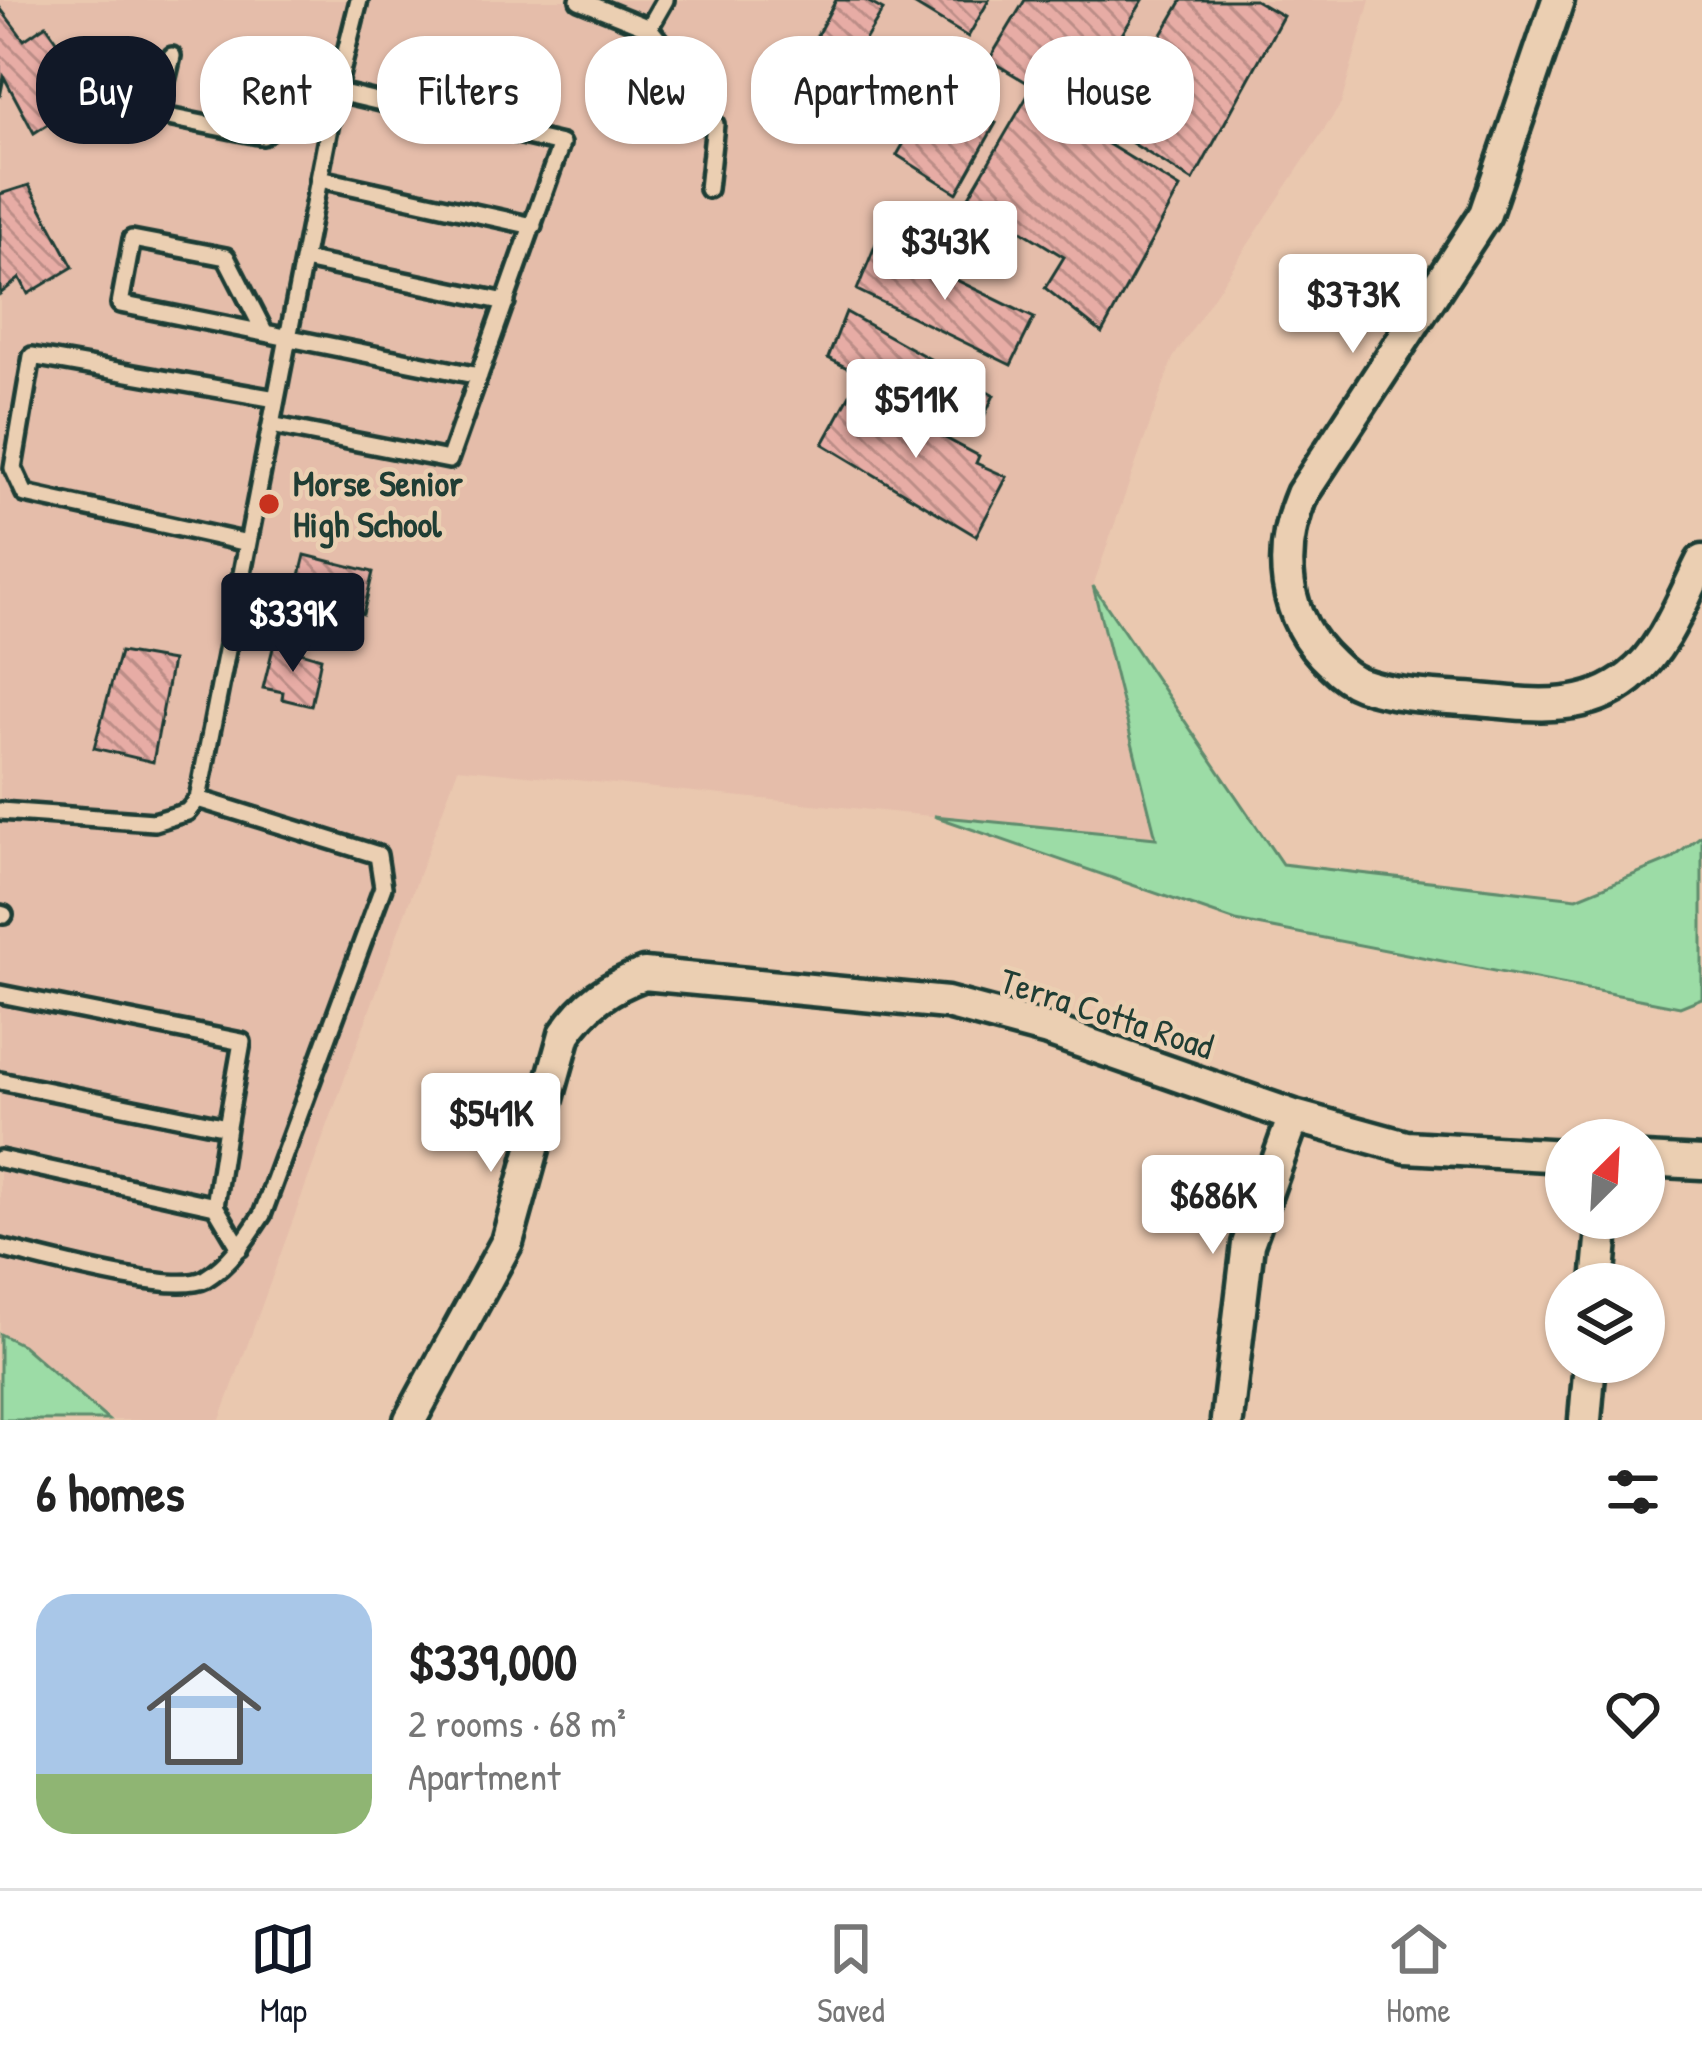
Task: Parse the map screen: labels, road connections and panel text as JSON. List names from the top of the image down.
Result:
{
  "streets": {
    "street": ["Terra Cotta Road"]
  },
  "places": ["Morse Senior High School"],
  "north": "top right",
  "page": {
    "chip": [
      "Buy",
      "Rent",
      "Filters",
      "New",
      "Apartment",
      "House"
    ],
    "price": [
      "$343K",
      "$373K",
      "$511K",
      "$339K",
      "$541K",
      "$686K"
    ],
    "heading": "6 homes",
    "list": [
      {
        "name": "$339,000",
        "note": "2 rooms · 68 m² · Apartment"
      }
    ],
    "tabs": ["Map", "Saved", "Home"]
  }
}
